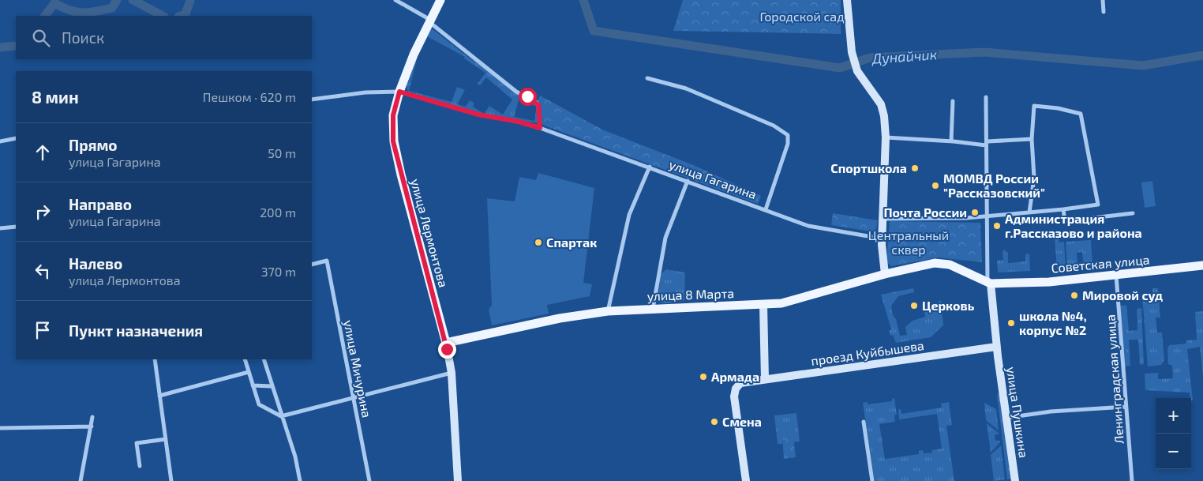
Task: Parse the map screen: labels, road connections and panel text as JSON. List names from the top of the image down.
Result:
{
  "streets": {
    "main road": ["улица Лермонтова", "Советская улица", "улица 8 Марта"],
    "street": [
      "улица Гагарина",
      "проезд Куйбышева",
      "улица Мичурина",
      "Ленинградская улица",
      "улица Пушкина"
    ]
  },
  "crossings": [
    ["улица Гагарина", "улица Лермонтова"],
    ["улица Лермонтова", "улица 8 Марта"],
    ["Советская улица", "улица 8 Марта"],
    ["Советская улица", "Ленинградская улица"],
    ["Советская улица", "улица Пушкина"],
    ["улица 8 Марта", "улица Пушкина"],
    ["проезд Куйбышева", "улица Пушкина"]
  ],
  "water": ["Дунайчик"],
  "parks": ["Городской сад", "Центральный сквер"],
  "places": [
    "Спортшкола",
    "МОМВД России \"Рассказовский\"",
    "Почта России",
    "Администрация г.Рассказово и района",
    "Спартак",
    "Мировой суд",
    "Церковь",
    "школа №4, корпус №2",
    "Армада",
    "Смена"
  ],
  "page": {
    "search": "Поиск",
    "heading": ["8 мин", "Пешком · 620 m"],
    "list": [
      ["Прямо", "улица Гагарина", "50 m"],
      ["Направо", "улица Гагарина", "200 m"],
      ["Налево", "улица Лермонтова", "370 m"],
      "Пункт назначения"
    ],
    "map_buttons": ["+", "−"]
  }
}
